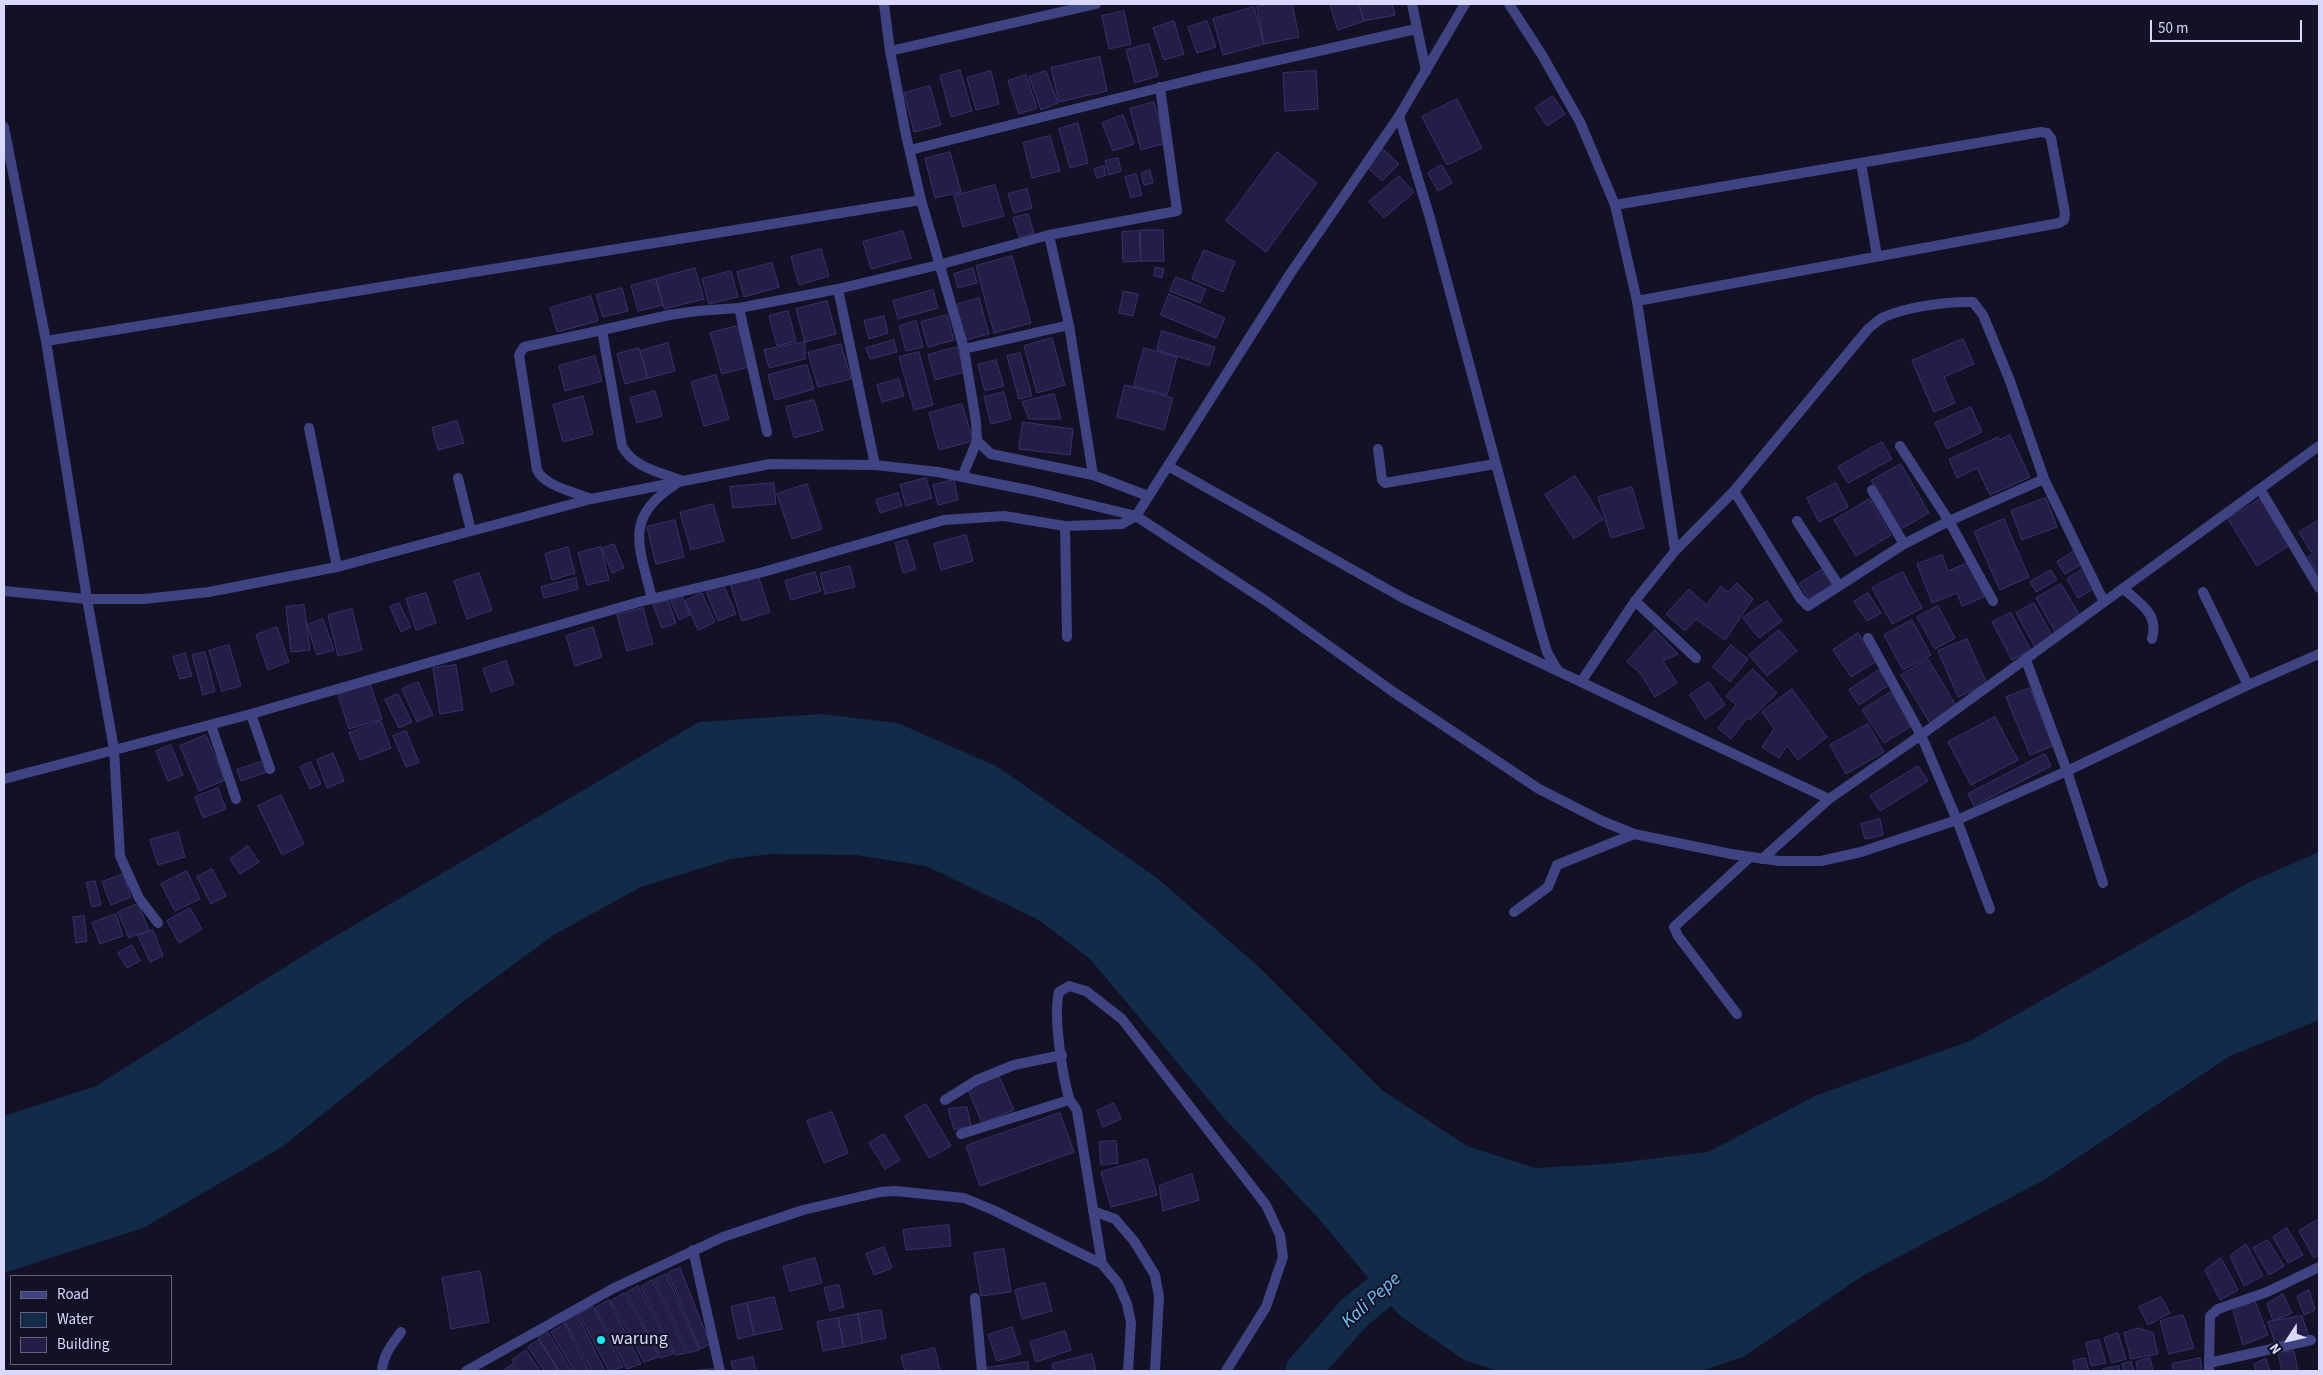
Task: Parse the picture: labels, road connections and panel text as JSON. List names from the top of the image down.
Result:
{
  "water": ["Kali Pepe"],
  "places": ["warung"],
  "legend": ["Road", "Water", "Building"],
  "scale_bar": "50 m",
  "north": "bottom left"
}
